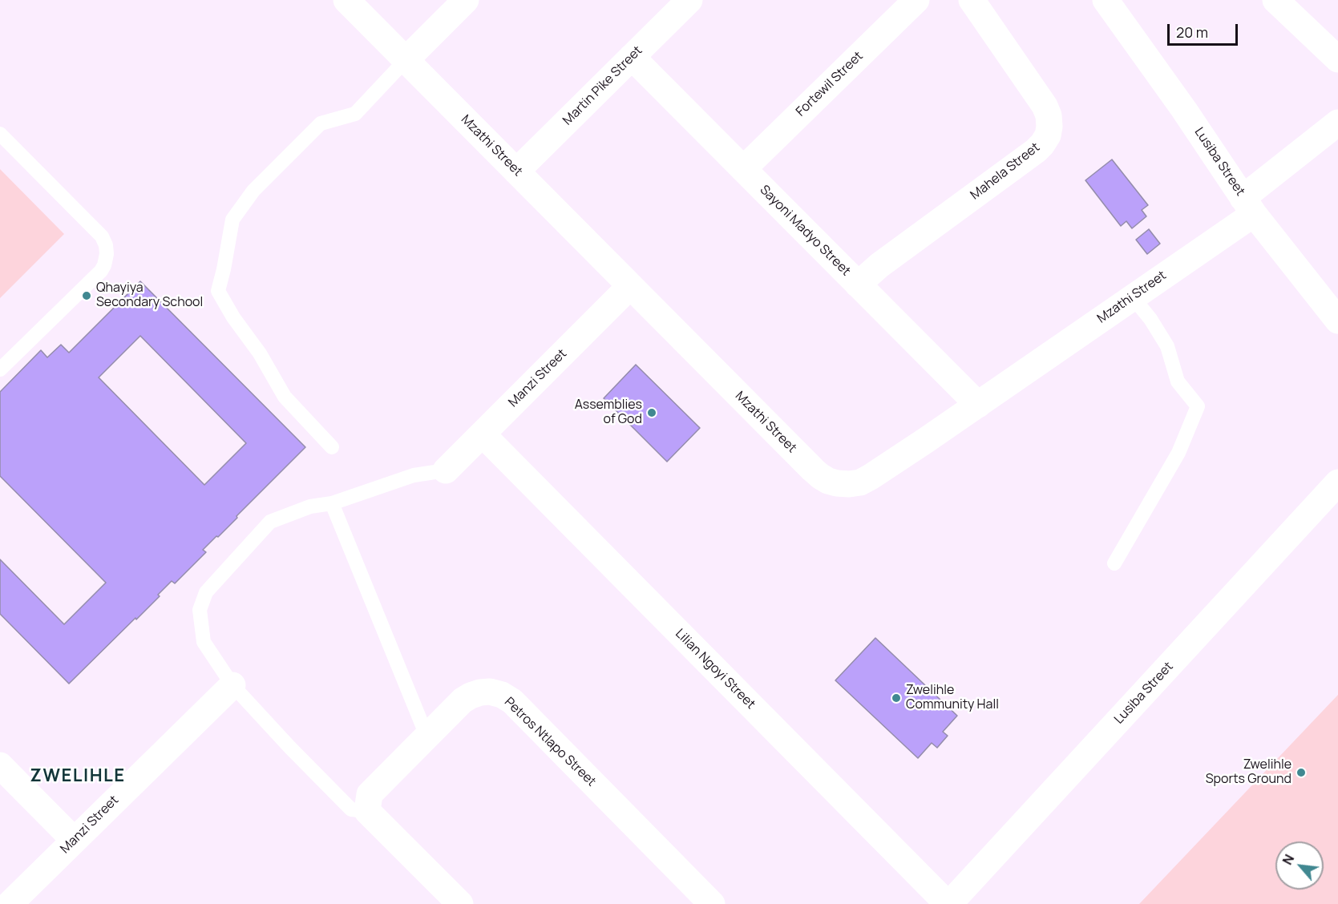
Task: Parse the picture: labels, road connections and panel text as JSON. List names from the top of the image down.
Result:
{
  "streets": {
    "street": [
      "Fortewil Street",
      "Martin Pike Street",
      "Mzathi Street",
      "Lusiba Street",
      "Mahela Street",
      "Sayoni Madyo Street",
      "Manzi Street",
      "Lilian Ngoyi Street",
      "Petros Ntlapo Street"
    ]
  },
  "crossings": [
    ["Fortewil Street", "Sayoni Madyo Street"],
    ["Martin Pike Street", "Mzathi Street"],
    ["Martin Pike Street", "Sayoni Madyo Street"],
    ["Mzathi Street", "Lusiba Street"],
    ["Mzathi Street", "Sayoni Madyo Street"],
    ["Mzathi Street", "Manzi Street"],
    ["Lusiba Street", "Lilian Ngoyi Street"],
    ["Mahela Street", "Sayoni Madyo Street"],
    ["Manzi Street", "Lilian Ngoyi Street"]
  ],
  "districts": ["ZWELIHLE"],
  "places": [
    "Qhayiya Secondary School",
    "Assemblies of God",
    "Zwelihle Community Hall",
    "Zwelihle Sports Ground"
  ],
  "scale_bar": "20 m",
  "north": "top left"
}
